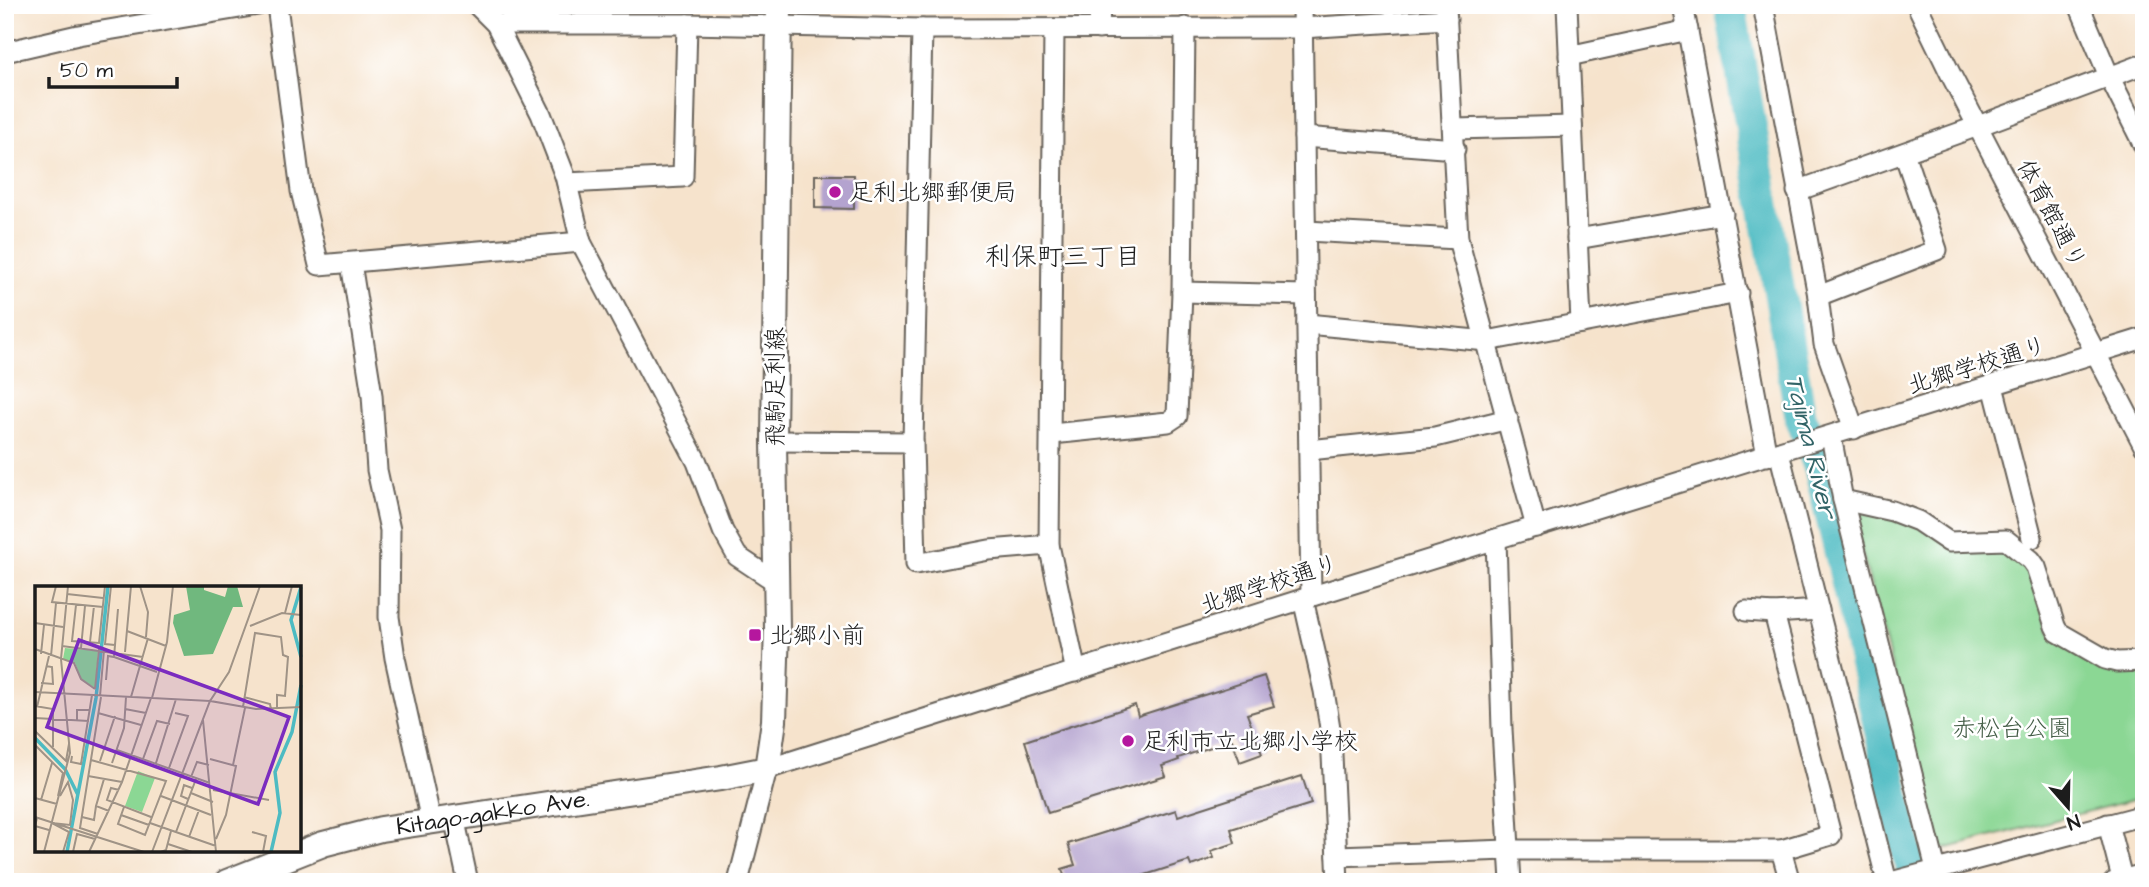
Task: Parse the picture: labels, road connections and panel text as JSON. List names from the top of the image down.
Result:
{
  "streets": {
    "main road": ["飛駒足利線", "Kitago-gakko Ave."],
    "street": ["体育館通り", "北郷学校通り"]
  },
  "crossings": [
    ["体育館通り", "北郷学校通り"],
    ["北郷学校通り", "飛駒足利線"],
    ["北郷学校通り", "Kitago-gakko Ave."],
    ["飛駒足利線", "Kitago-gakko Ave."]
  ],
  "districts": ["利保町三丁目"],
  "water": ["Tajima River"],
  "parks": ["赤松台公園"],
  "places": {
    "other": ["足利北郷郵便局", "足利市立北郷小学校"],
    "transit": ["北郷小前"]
  },
  "scale_bar": "50 m",
  "north": "bottom"
}
